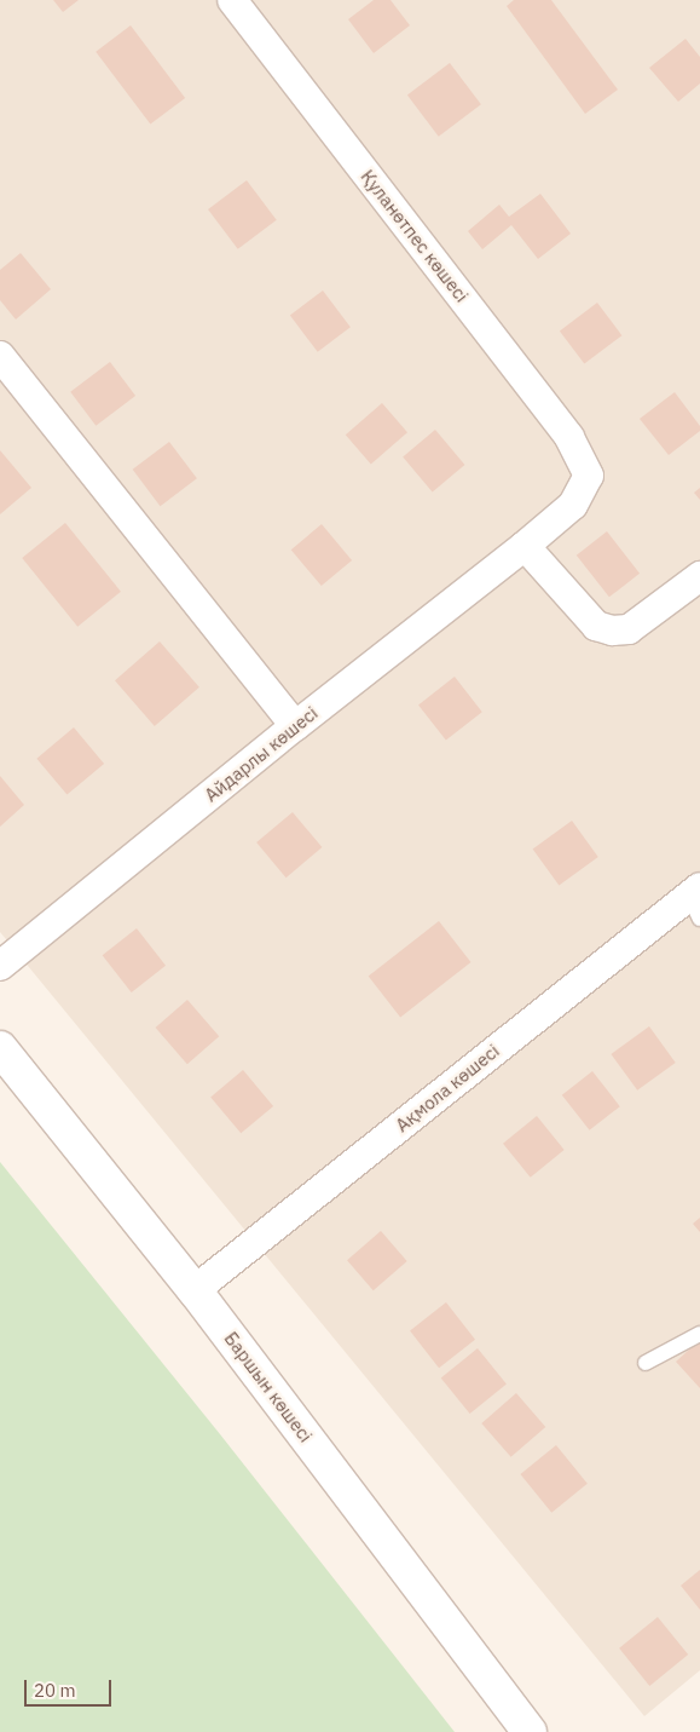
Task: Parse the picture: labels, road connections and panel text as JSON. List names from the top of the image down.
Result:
{
  "streets": {
    "street": [
      "Қуланөтпес көшесі",
      "Айдарлы көшесі",
      "Ақмола көшесі",
      "Баршын көшесі"
    ]
  },
  "crossings": [
    ["Қуланөтпес көшесі", "Айдарлы көшесі"],
    ["Ақмола көшесі", "Баршын көшесі"]
  ],
  "scale_bar": "20 m"
}
